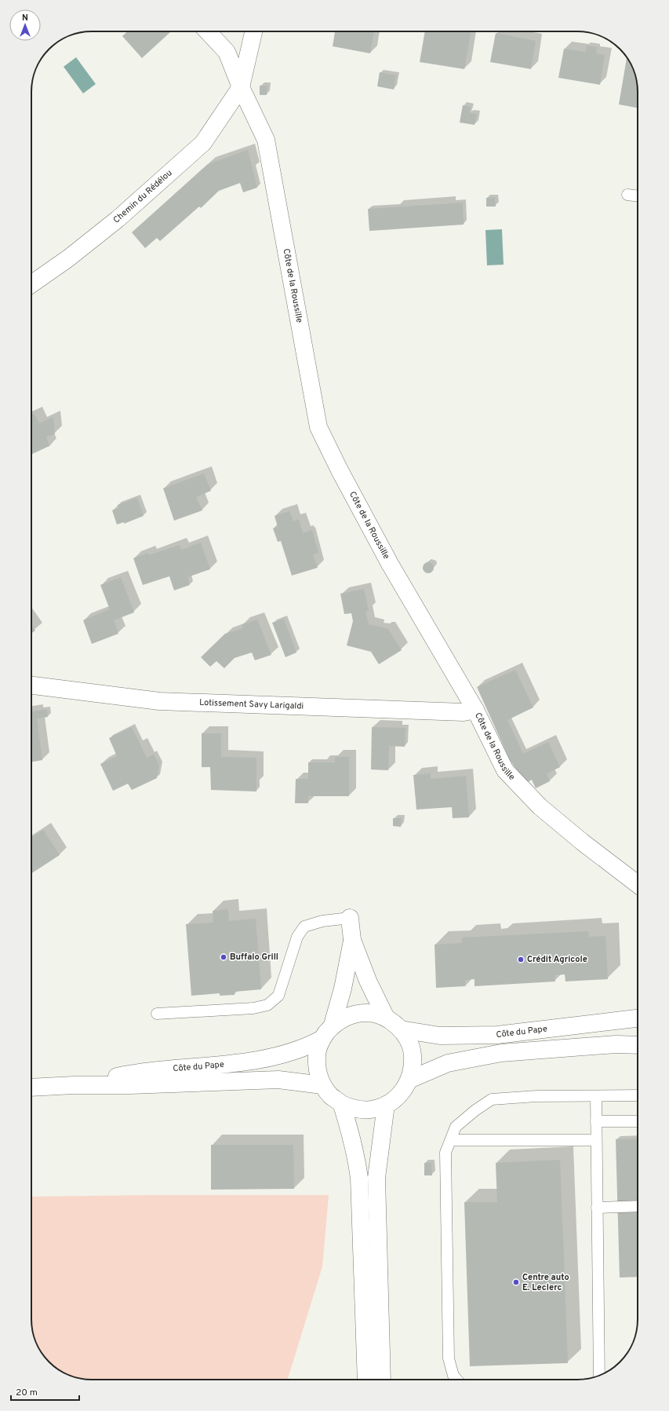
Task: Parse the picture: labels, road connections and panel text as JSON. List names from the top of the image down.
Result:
{
  "streets": {
    "street": [
      "Chemin du Rédélou",
      "Côte de la Roussille",
      "Lotissement Savy Larigaldi",
      "Côte du Pape"
    ]
  },
  "crossings": [
    ["Chemin du Rédélou", "Côte de la Roussille"],
    ["Côte de la Roussille", "Lotissement Savy Larigaldi"]
  ],
  "places": ["Buffalo Grill", "Crédit Agricole", "Centre auto E. Leclerc"],
  "scale_bar": "20 m",
  "north": "top"
}
